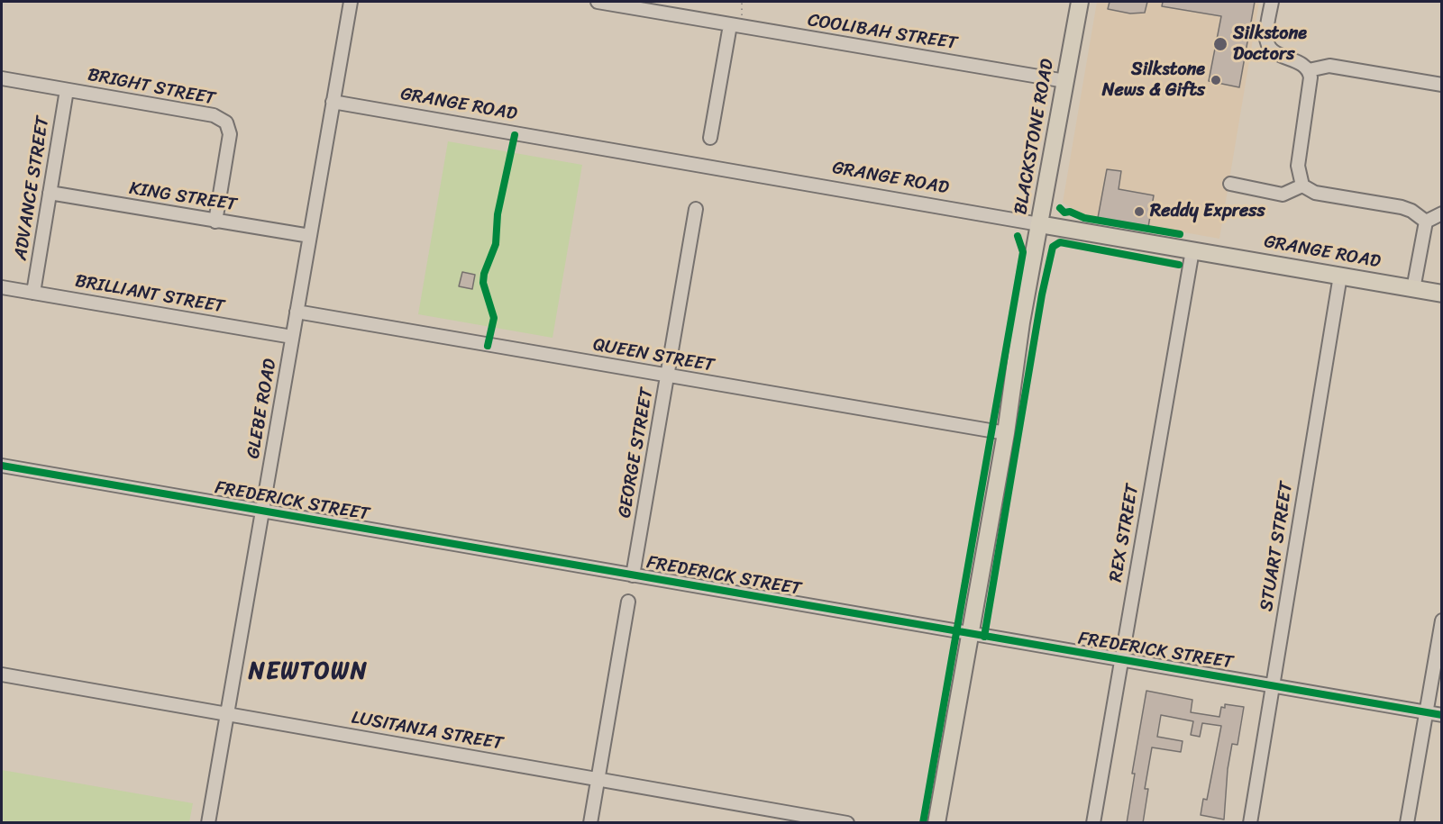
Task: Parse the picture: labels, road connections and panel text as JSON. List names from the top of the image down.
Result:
{
  "streets": {
    "main road": ["GRANGE ROAD", "BLACKSTONE ROAD"],
    "street": [
      "COOLIBAH STREET",
      "BRIGHT STREET",
      "ADVANCE STREET",
      "KING STREET",
      "BRILLIANT STREET",
      "QUEEN STREET",
      "GLEBE ROAD",
      "GEORGE STREET",
      "FREDERICK STREET",
      "REX STREET",
      "STUART STREET",
      "LUSITANIA STREET"
    ]
  },
  "crossings": [
    ["COOLIBAH STREET", "BLACKSTONE ROAD"],
    ["BRIGHT STREET", "ADVANCE STREET"],
    ["BRIGHT STREET", "KING STREET"],
    ["GRANGE ROAD", "BLACKSTONE ROAD"],
    ["GRANGE ROAD", "GLEBE ROAD"],
    ["GRANGE ROAD", "REX STREET"],
    ["GRANGE ROAD", "STUART STREET"],
    ["BLACKSTONE ROAD", "QUEEN STREET"],
    ["BLACKSTONE ROAD", "FREDERICK STREET"],
    ["ADVANCE STREET", "KING STREET"],
    ["ADVANCE STREET", "BRILLIANT STREET"],
    ["KING STREET", "GLEBE ROAD"],
    ["BRILLIANT STREET", "GLEBE ROAD"],
    ["QUEEN STREET", "GLEBE ROAD"],
    ["QUEEN STREET", "GEORGE STREET"],
    ["GLEBE ROAD", "FREDERICK STREET"],
    ["GLEBE ROAD", "LUSITANIA STREET"],
    ["GEORGE STREET", "FREDERICK STREET"],
    ["FREDERICK STREET", "REX STREET"],
    ["FREDERICK STREET", "STUART STREET"]
  ],
  "districts": ["NEWTOWN"],
  "places": ["Silkstone Doctors", "Silkstone News & Gifts", "Reddy Express"]
}
